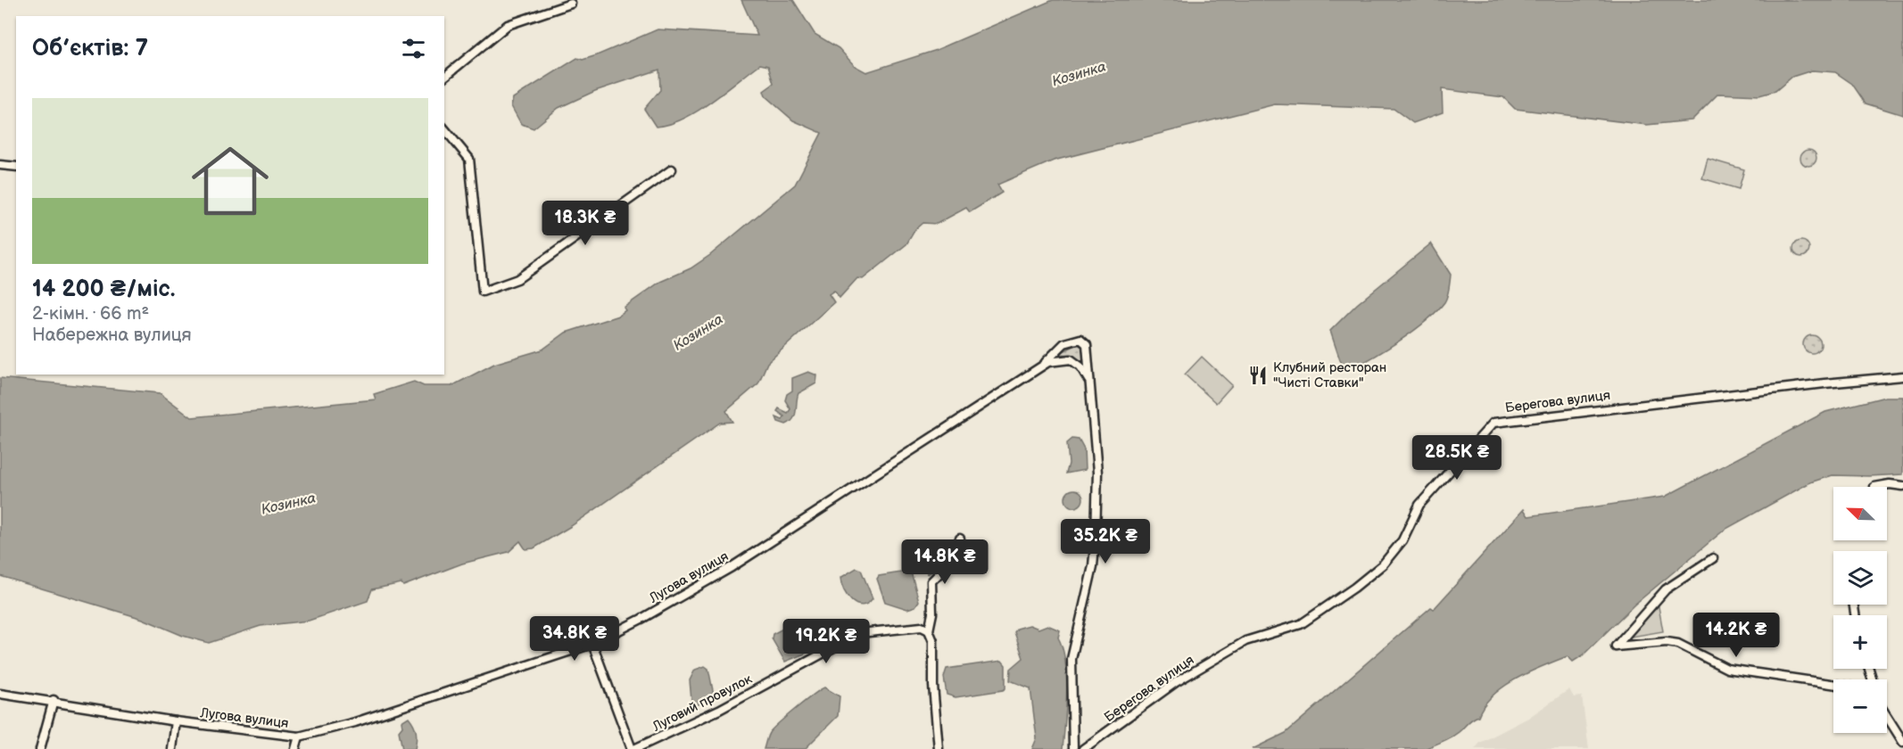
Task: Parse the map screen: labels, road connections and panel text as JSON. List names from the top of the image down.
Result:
{
  "streets": {
    "street": ["Берегова вулиця", "Лугова вулиця", "Луговий провулок"]
  },
  "water": ["Козинка"],
  "places": {
    "restaurant": ["Клубний ресторан \"Чисті Ставки\""]
  },
  "north": "top left",
  "page": {
    "heading": "Об’єктів: 7",
    "list": [
      {
        "name": "14 200 ₴/міс.",
        "note": "2-кімн. · 66 m² · Набережна вулиця"
      }
    ],
    "price": [
      "18.3K ₴",
      "28.5K ₴",
      "35.2K ₴",
      "14.8K ₴",
      "14.2K ₴",
      "34.8K ₴",
      "19.2K ₴"
    ],
    "map_buttons": ["+", "−"]
  }
}
